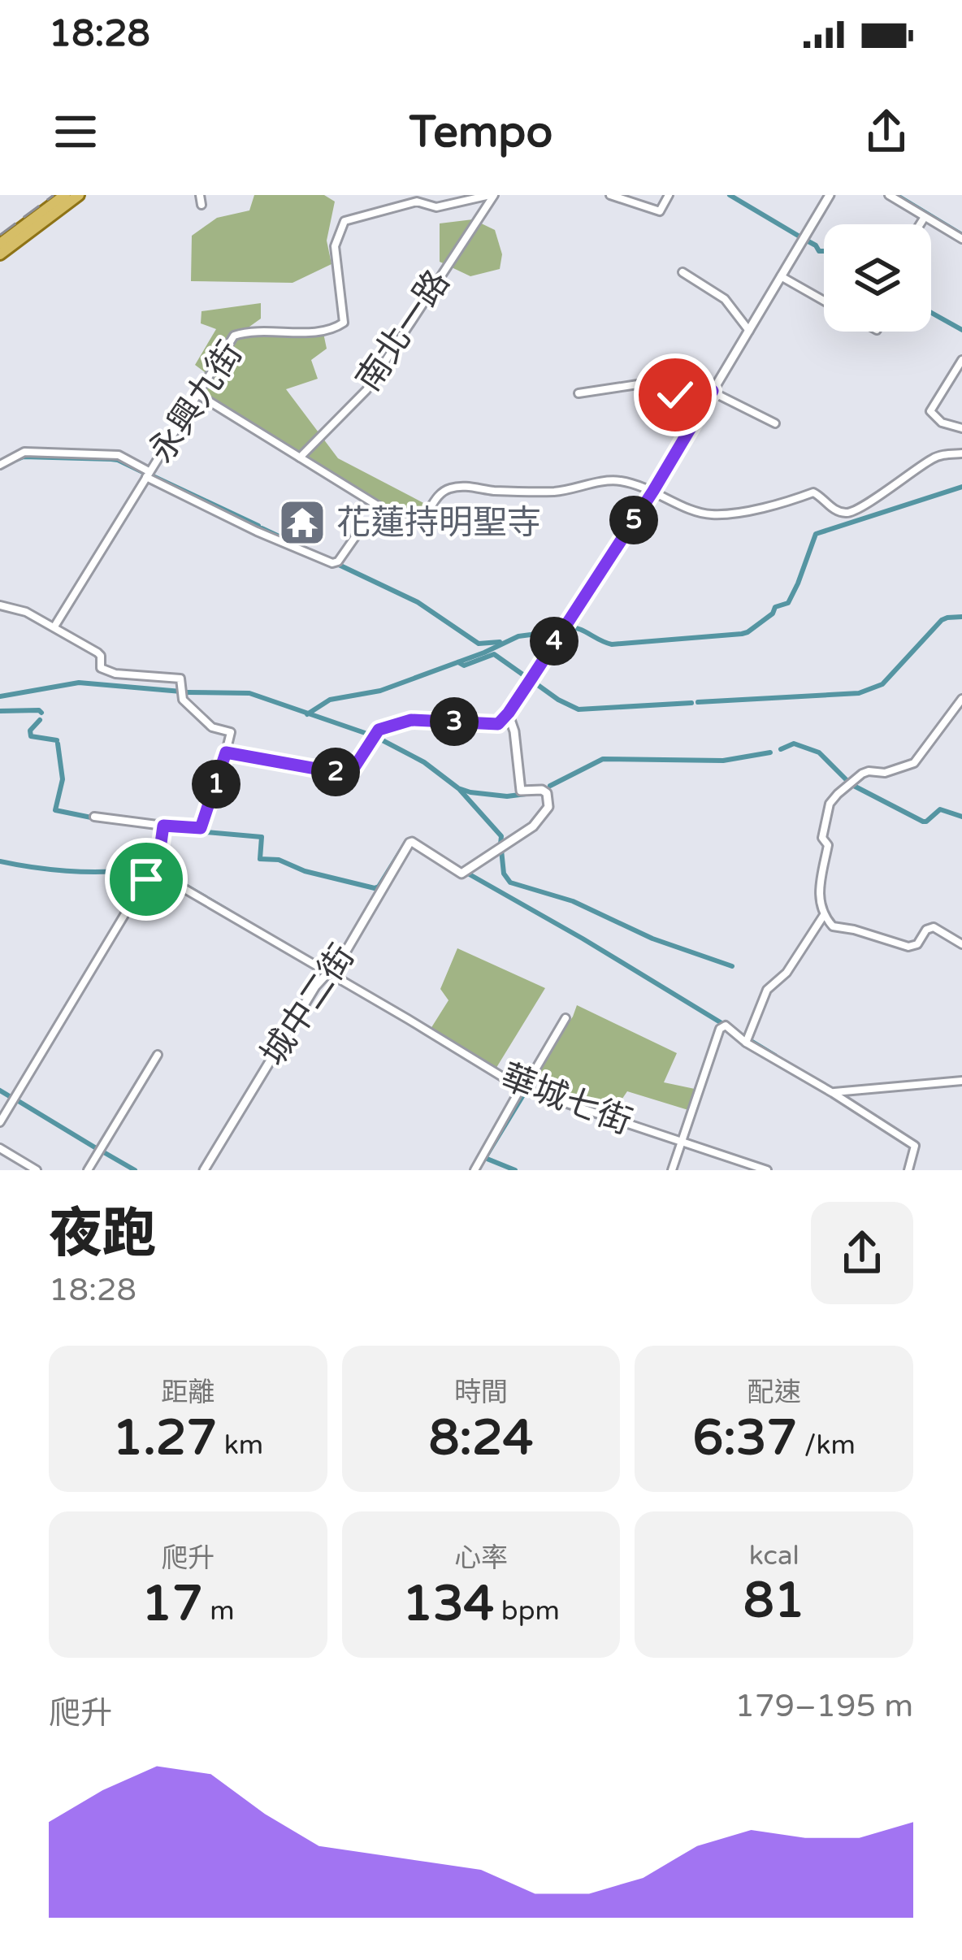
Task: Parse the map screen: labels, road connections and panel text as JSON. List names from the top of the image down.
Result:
{
  "streets": {
    "street": [
      "南北一路",
      "永興九街",
      "城中二街",
      "華城七街"
    ]
  },
  "crossings": [
    ["南北一路", "永興九街"],
    ["城中二街", "華城七街"]
  ],
  "places": {
    "temple": ["花蓮持明聖寺"]
  },
  "page": {
    "status": "18:28",
    "header": "Tempo",
    "pins": [
      "5",
      "4",
      "3",
      "2",
      "1"
    ],
    "heading": ["夜跑", "18:28"],
    "stats": [
      ["距離", "1.27 km"],
      ["時間", "8:24"],
      ["配速", "6:37 /km"],
      ["爬升", "17 m"],
      ["心率", "134 bpm"],
      ["kcal", "81"]
    ],
    "chart": ["爬升", "179–195 m"]
  }
}
